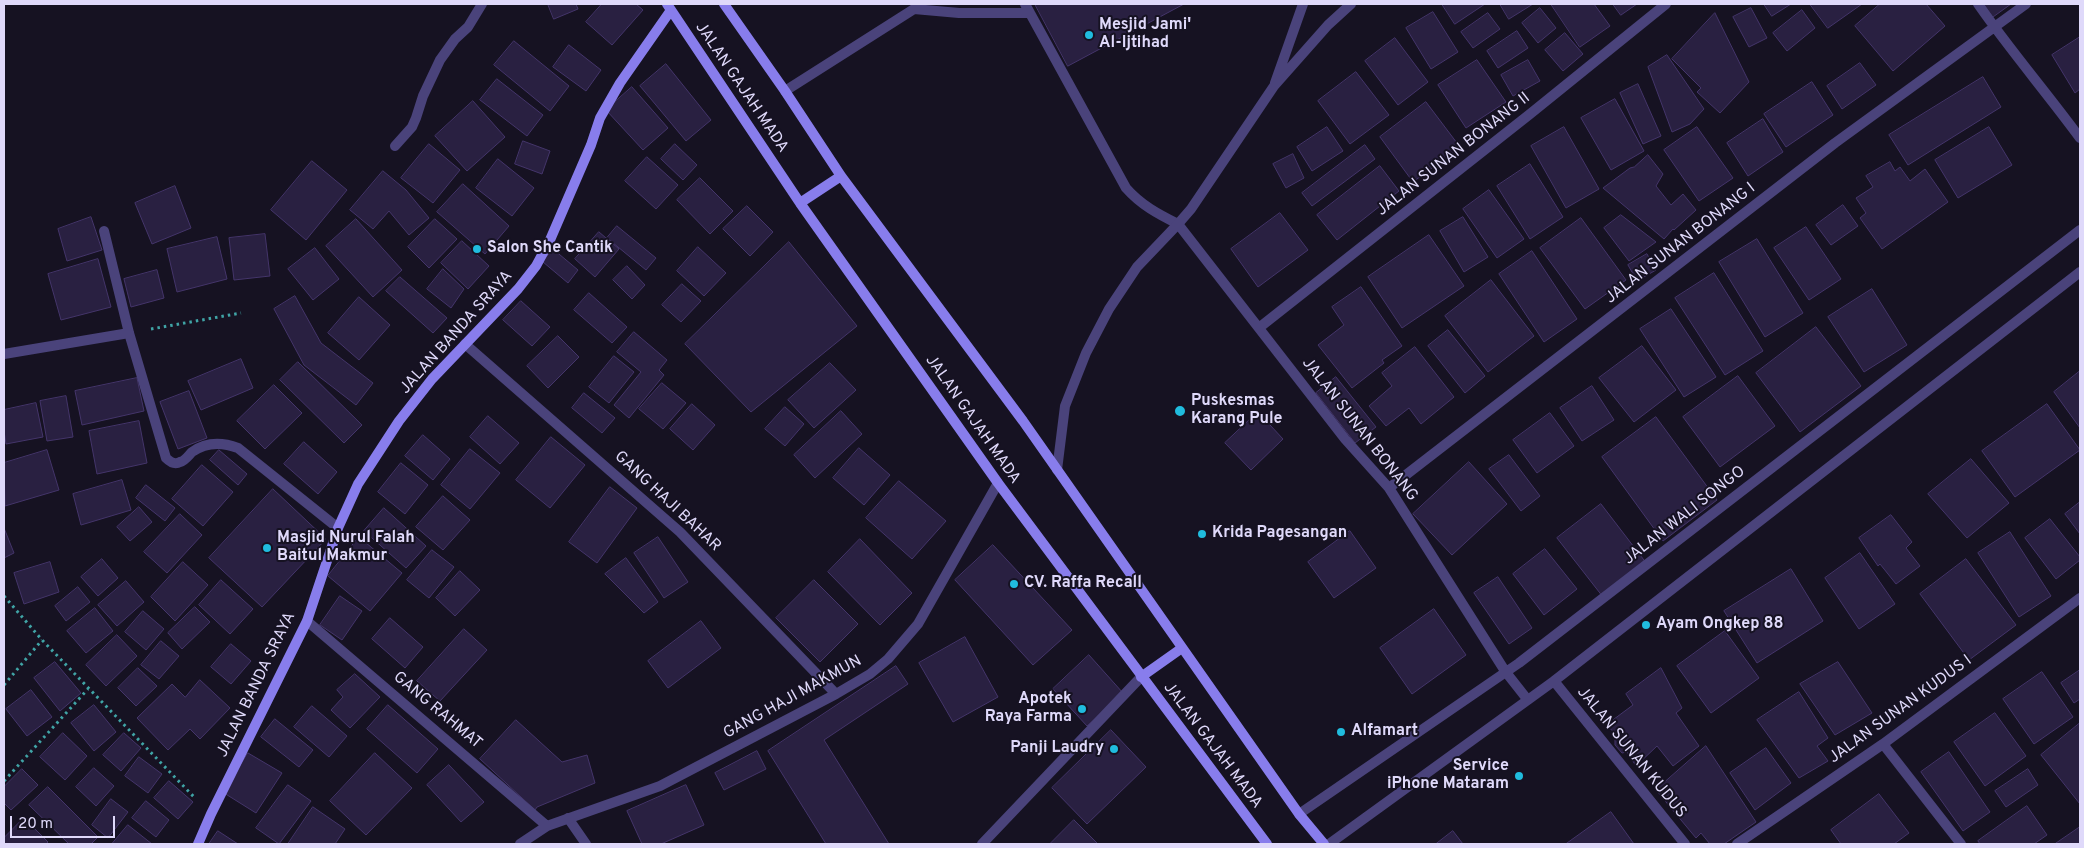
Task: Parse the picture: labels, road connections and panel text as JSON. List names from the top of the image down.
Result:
{
  "streets": {
    "main road": ["JALAN GAJAH MADA", "JALAN BANDA SRAYA"],
    "street": [
      "JALAN SUNAN BONANG II",
      "JALAN SUNAN BONANG I",
      "JALAN SUNAN BONANG",
      "GANG HAJI BAHAR",
      "JALAN WALI SONGO",
      "GANG HAJI MAKMUN",
      "JALAN SUNAN KUDUS I",
      "GANG RAHMAT",
      "JALAN SUNAN KUDUS"
    ]
  },
  "crossings": [
    ["JALAN GAJAH MADA", "JALAN BANDA SRAYA"],
    ["JALAN GAJAH MADA", "JALAN WALI SONGO"],
    ["JALAN GAJAH MADA", "GANG HAJI MAKMUN"],
    ["JALAN SUNAN BONANG II", "JALAN SUNAN BONANG"],
    ["JALAN SUNAN BONANG I", "JALAN SUNAN BONANG"],
    ["JALAN BANDA SRAYA", "GANG HAJI BAHAR"],
    ["JALAN BANDA SRAYA", "GANG RAHMAT"],
    ["JALAN SUNAN BONANG", "JALAN WALI SONGO"],
    ["GANG HAJI BAHAR", "GANG HAJI MAKMUN"],
    ["GANG HAJI MAKMUN", "GANG RAHMAT"]
  ],
  "places": [
    "Mesjid Jami' Al-Ijtihad",
    "Salon She Cantik",
    "Puskesmas Karang Pule",
    "Krida Pagesangan",
    "Masjid Nurul Falah Baitul Makmur",
    "CV. Raffa Recall",
    "Ayam Ongkep 88",
    "Apotek Raya Farma",
    "Alfamart",
    "Panji Laudry",
    "Service iPhone Mataram"
  ],
  "scale_bar": "20 m"
}
